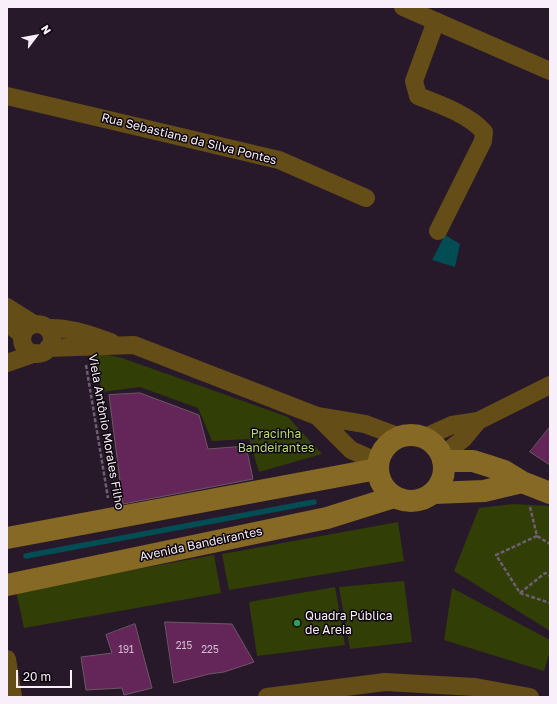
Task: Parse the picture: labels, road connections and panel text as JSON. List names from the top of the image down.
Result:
{
  "streets": {
    "street": ["Rua Sebastiana da Silva Pontes", "Avenida Bandeirantes"],
    "path": ["Viela Antônio Morales Filho"]
  },
  "parks": ["Pracinha Bandeirantes"],
  "places": ["Quadra Pública de Areia"],
  "house_numbers": ["215", "191", "225"],
  "scale_bar": "20 m",
  "north": "top right"
}
